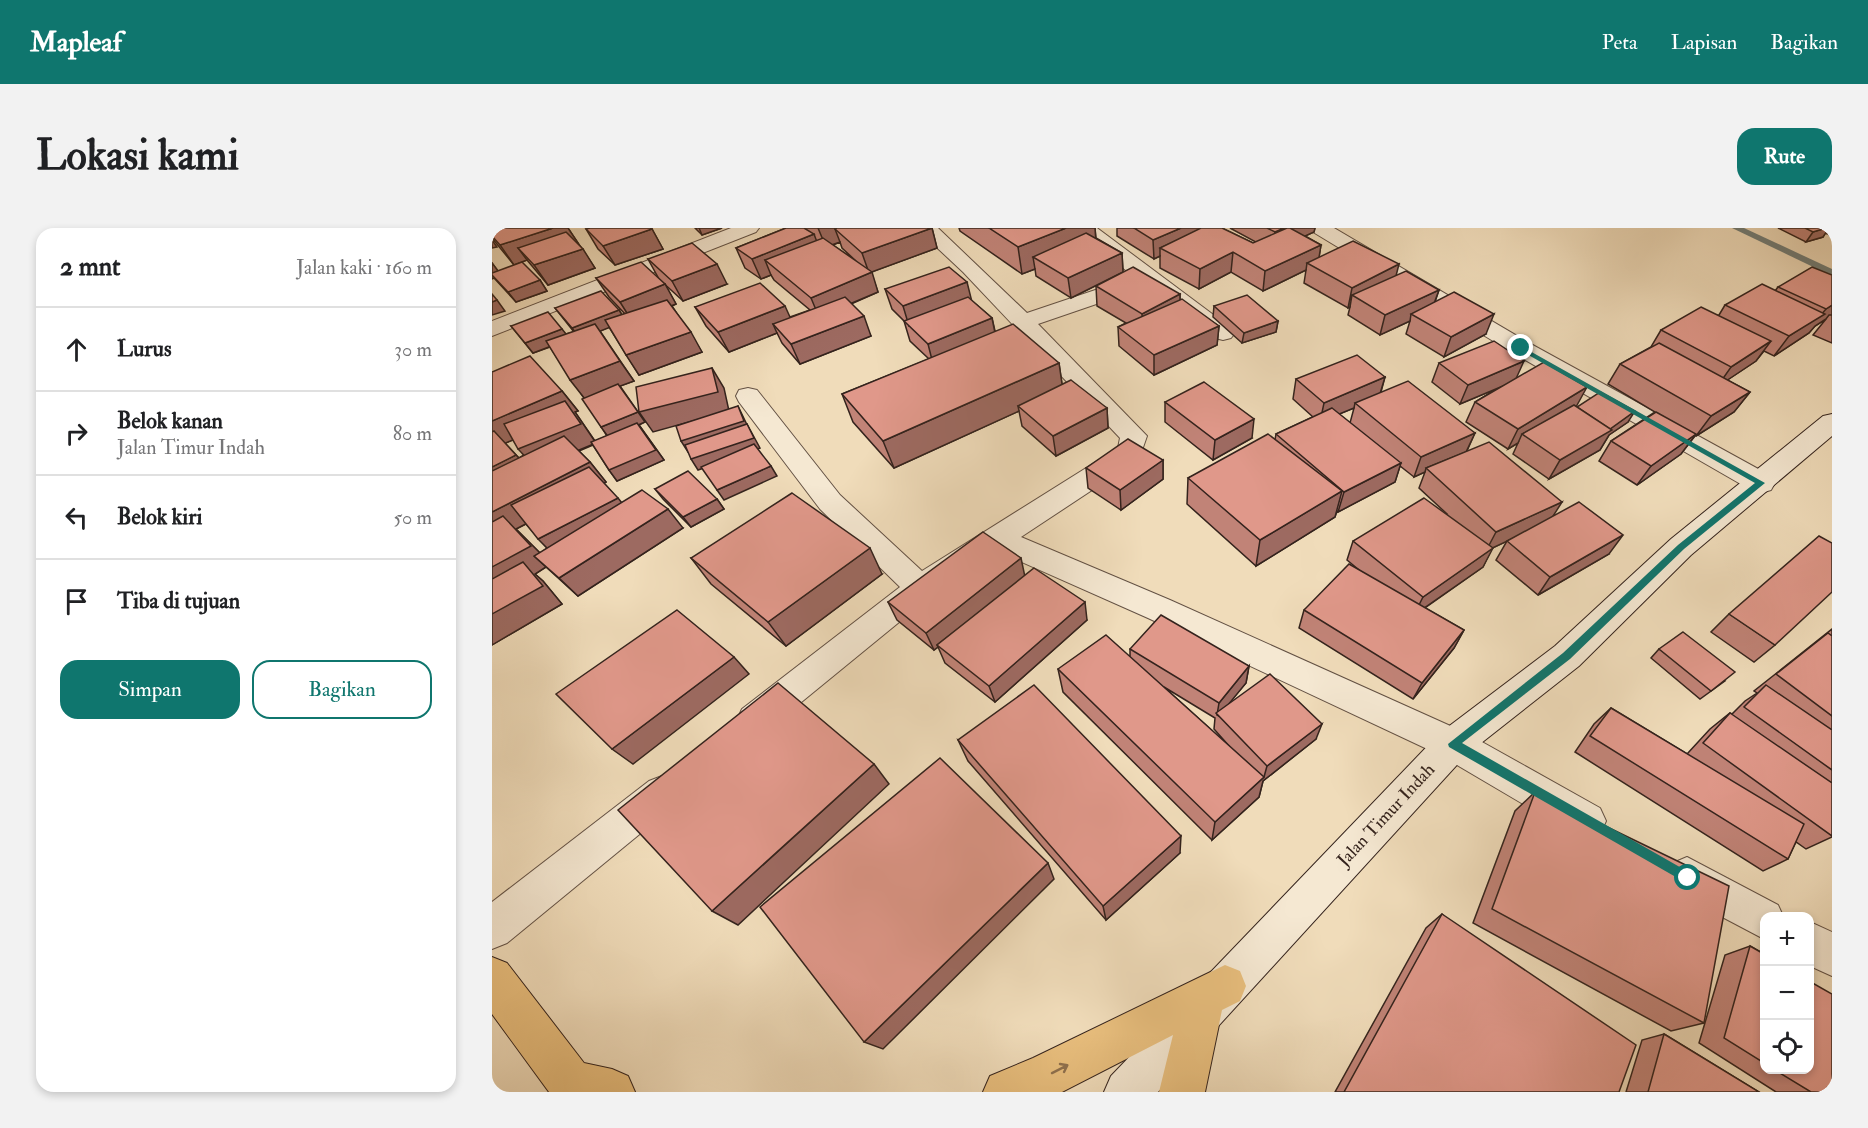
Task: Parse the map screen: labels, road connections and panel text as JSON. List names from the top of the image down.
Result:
{
  "streets": {
    "street": ["Jalan Timur Indah"]
  },
  "page": {
    "header": "Mapleaf",
    "nav": ["Peta", "Lapisan", "Bagikan"],
    "buttons": [
      "Rute",
      ["Simpan", "Bagikan"]
    ],
    "title": "Lokasi kami",
    "heading": ["2 mnt", "Jalan kaki · 160 m"],
    "list": [
      ["Lurus", "30 m"],
      ["Belok kanan", "Jalan Timur Indah", "80 m"],
      ["Belok kiri", "50 m"],
      "Tiba di tujuan"
    ],
    "map_buttons": ["+", "−"]
  }
}
